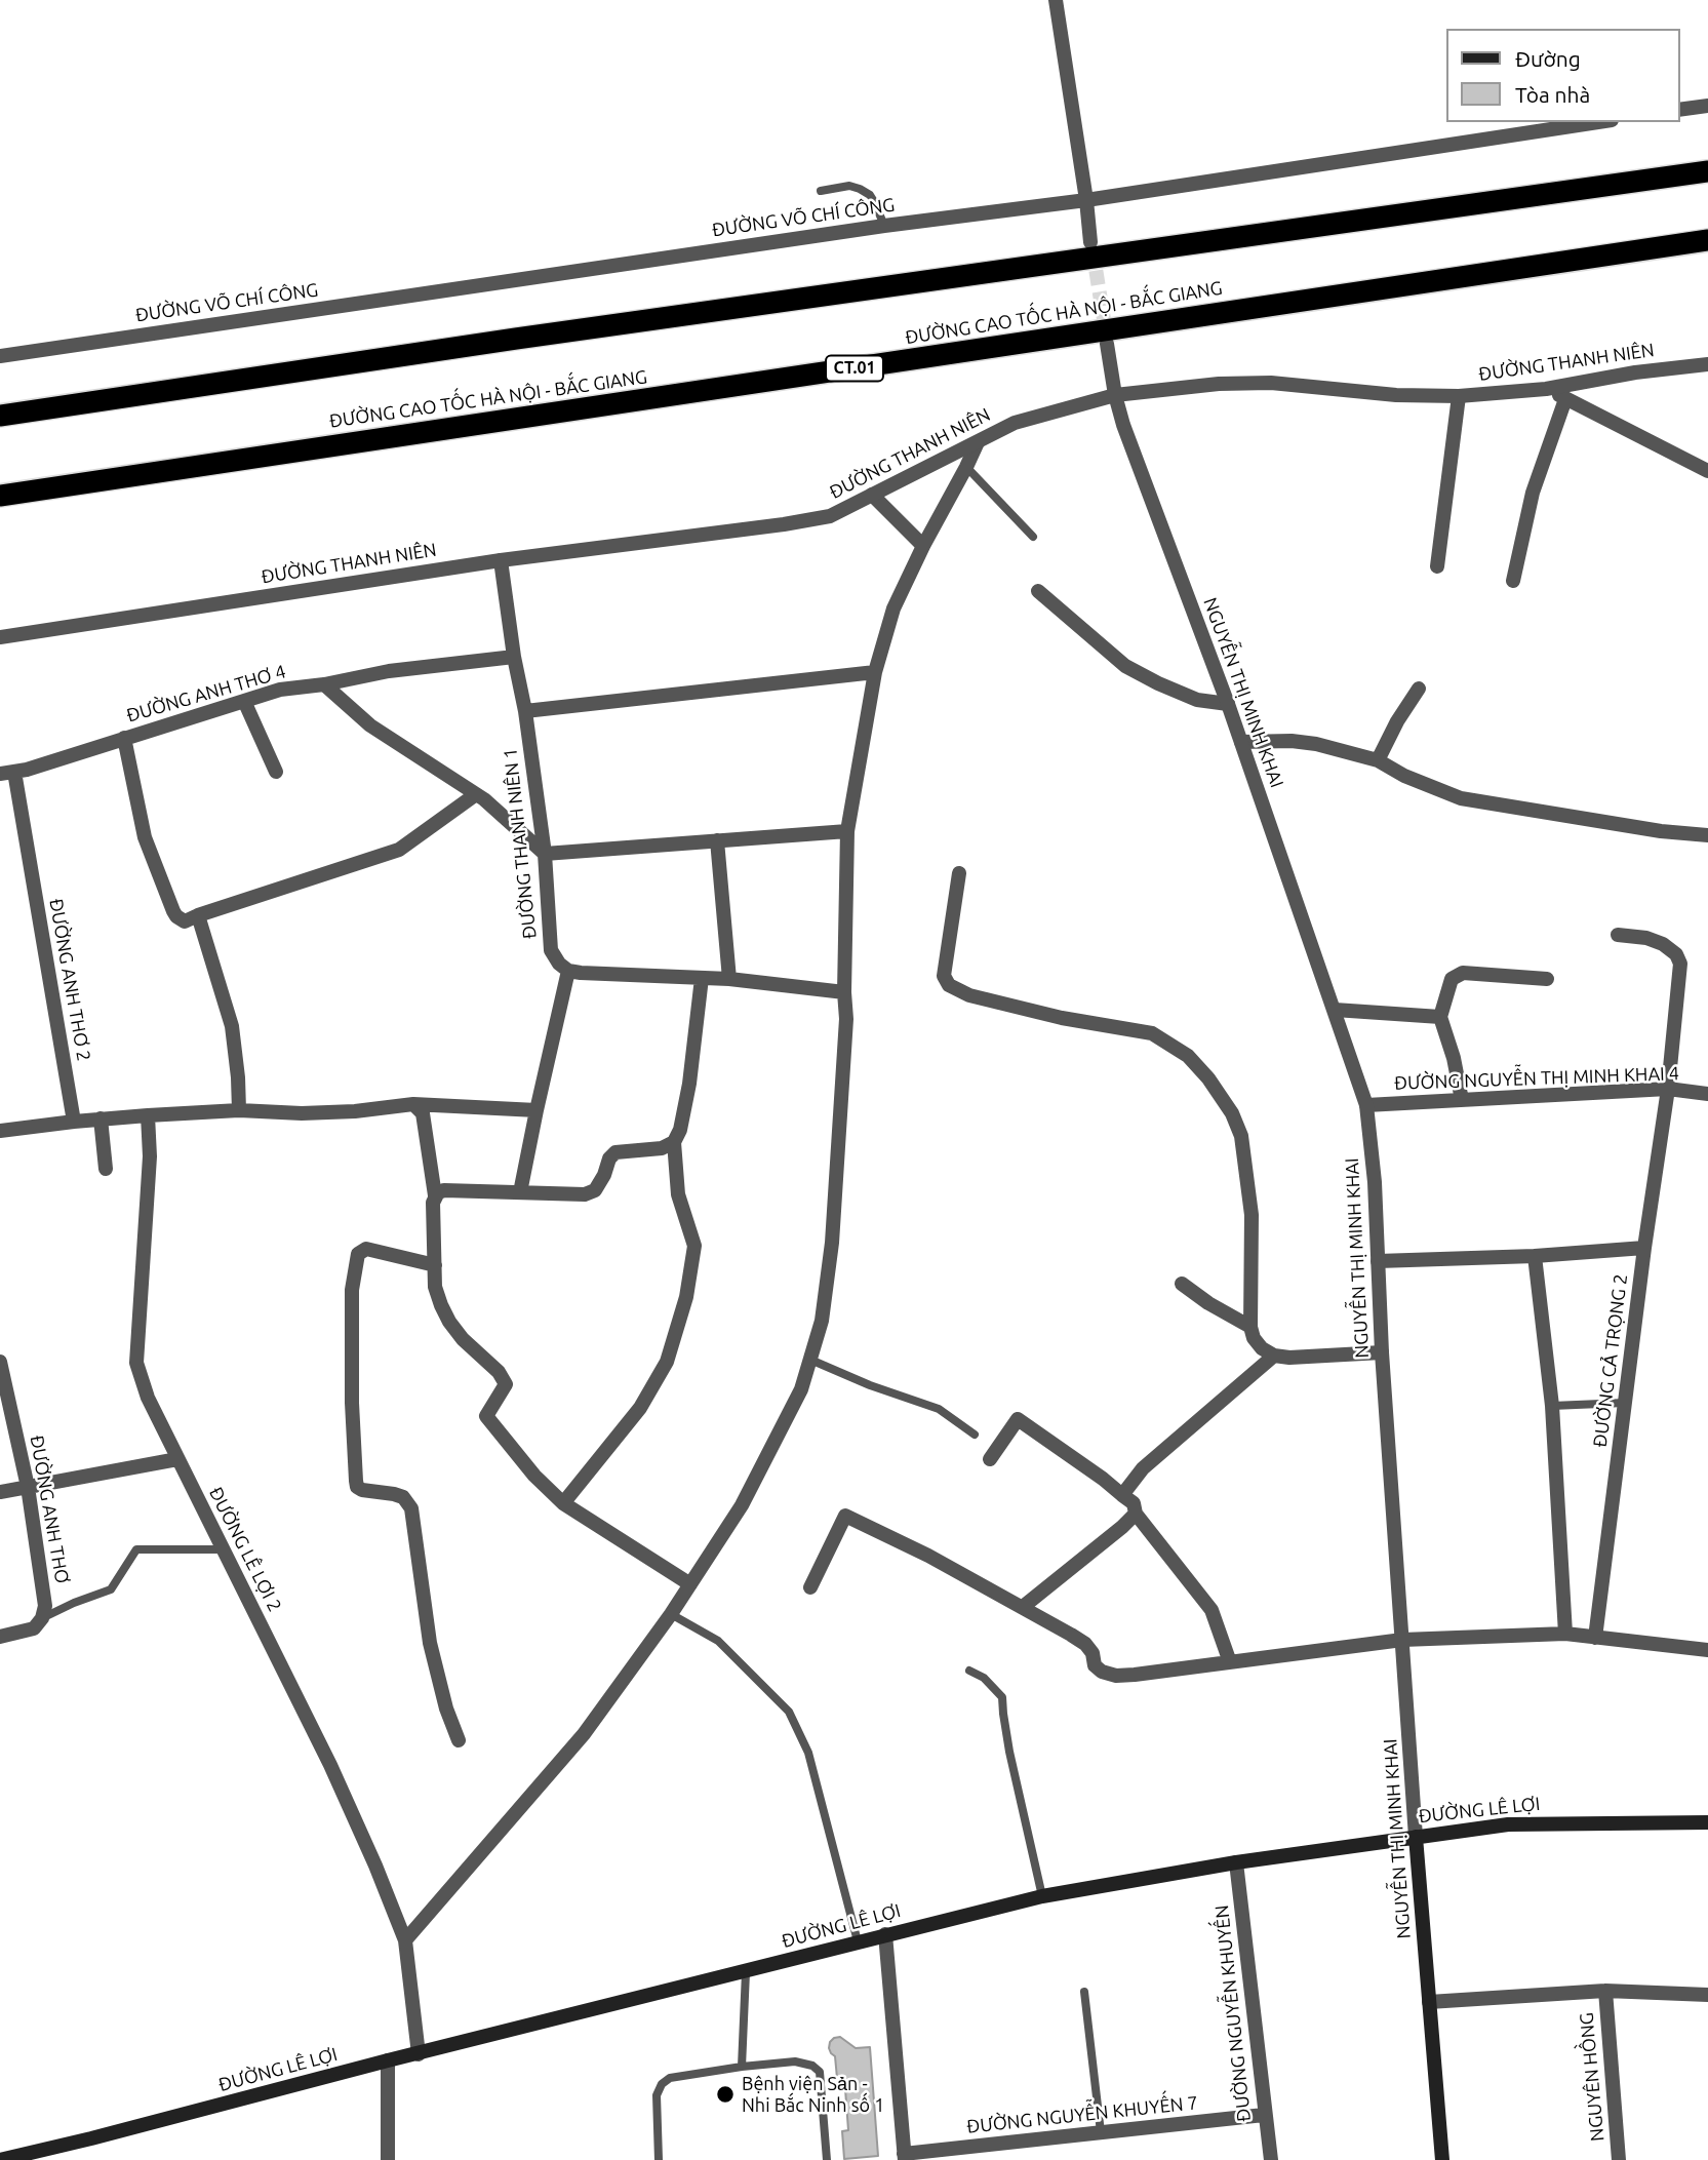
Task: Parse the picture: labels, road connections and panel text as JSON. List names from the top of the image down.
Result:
{
  "streets": {
    "highway": ["ĐƯỜNG CAO TỐC HÀ NỘI - BẮC GIANG", "CT.01"],
    "main road": ["NGUYỄN THỊ MINH KHAI", "ĐƯỜNG LÊ LỢI"],
    "street": [
      "ĐƯỜNG VÕ CHÍ CÔNG",
      "ĐƯỜNG THANH NIÊN",
      "ĐƯỜNG ANH THƠ 4",
      "ĐƯỜNG THANH NIÊN 1",
      "ĐƯỜNG ANH THƠ 2",
      "ĐƯỜNG NGUYỄN THỊ MINH KHAI 4",
      "ĐƯỜNG CẢ TRỌNG 2",
      "ĐƯỜNG ANH THƠ",
      "ĐƯỜNG LÊ LỢI 2",
      "ĐƯỜNG NGUYỄN KHUYẾN",
      "NGUYÊN HỒNG",
      "ĐƯỜNG NGUYỄN KHUYẾN 7"
    ]
  },
  "crossings": [
    ["ĐƯỜNG THANH NIÊN", "NGUYỄN THỊ MINH KHAI"],
    ["ĐƯỜNG THANH NIÊN", "ĐƯỜNG THANH NIÊN 1"],
    ["NGUYỄN THỊ MINH KHAI", "ĐƯỜNG NGUYỄN THỊ MINH KHAI 4"],
    ["NGUYỄN THỊ MINH KHAI", "ĐƯỜNG LÊ LỢI"],
    ["ĐƯỜNG ANH THƠ 4", "ĐƯỜNG THANH NIÊN 1"],
    ["ĐƯỜNG ANH THƠ 4", "ĐƯỜNG ANH THƠ 2"],
    ["ĐƯỜNG NGUYỄN THỊ MINH KHAI 4", "ĐƯỜNG CẢ TRỌNG 2"],
    ["ĐƯỜNG LÊ LỢI 2", "ĐƯỜNG LÊ LỢI"],
    ["ĐƯỜNG LÊ LỢI", "ĐƯỜNG NGUYỄN KHUYẾN"],
    ["ĐƯỜNG NGUYỄN KHUYẾN", "ĐƯỜNG NGUYỄN KHUYẾN 7"]
  ],
  "places": ["Bệnh viện Sản - Nhi Bắc Ninh số 1"],
  "legend": ["Đường", "Tòa nhà"]
}
